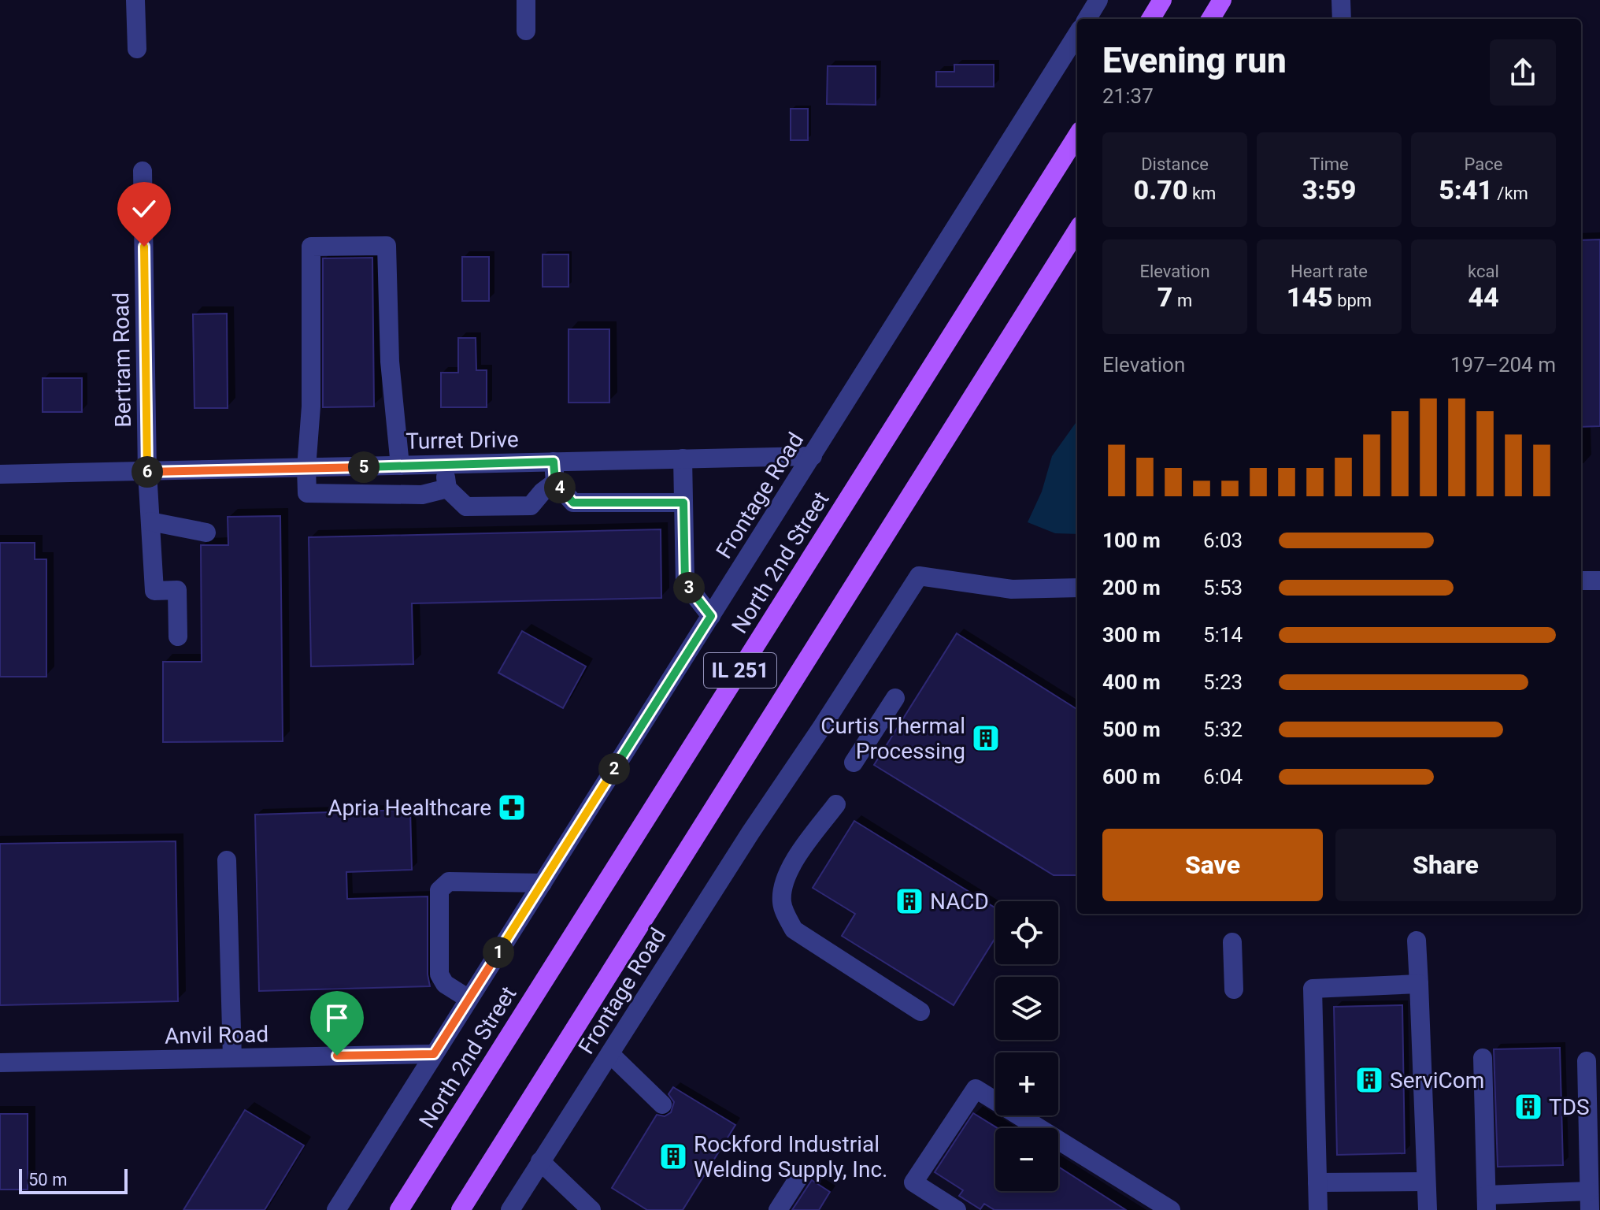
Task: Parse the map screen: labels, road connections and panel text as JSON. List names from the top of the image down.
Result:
{
  "streets": {
    "main road": ["North 2nd Street", "IL 251"],
    "street": [
      "Bertram Road",
      "Turret Drive",
      "Frontage Road",
      "Anvil Road"
    ]
  },
  "crossings": [
    ["Bertram Road", "Turret Drive"],
    ["Turret Drive", "Frontage Road"],
    ["Frontage Road", "Anvil Road"]
  ],
  "places": {
    "building": [
      "Curtis Thermal Processing",
      "NACD",
      "ServiCom",
      "TDS",
      "Rockford Industrial Welding Supply, Inc."
    ],
    "pharmacy": ["Apria Healthcare"]
  },
  "scale_bar": "50 m",
  "page": {
    "heading": ["Evening run", "21:37"],
    "stats": [
      ["Distance", "0.70 km"],
      ["Time", "3:59"],
      ["Pace", "5:41 /km"],
      ["Elevation", "7 m"],
      ["Heart rate", "145 bpm"],
      ["kcal", "44"]
    ],
    "chart": ["Elevation", "197–204 m"],
    "pins": [
      "5",
      "6",
      "4",
      "3",
      "2",
      "1"
    ],
    "list": [
      {
        "name": "100 m",
        "note": "6:03"
      },
      {
        "name": "200 m",
        "note": "5:53"
      },
      {
        "name": "300 m",
        "note": "5:14"
      },
      {
        "name": "400 m",
        "note": "5:23"
      },
      {
        "name": "500 m",
        "note": "5:32"
      },
      {
        "name": "600 m",
        "note": "6:04"
      }
    ],
    "buttons": ["Save", "Share"],
    "map_buttons": ["+", "−"],
    "scale": "50 m"
  }
}
